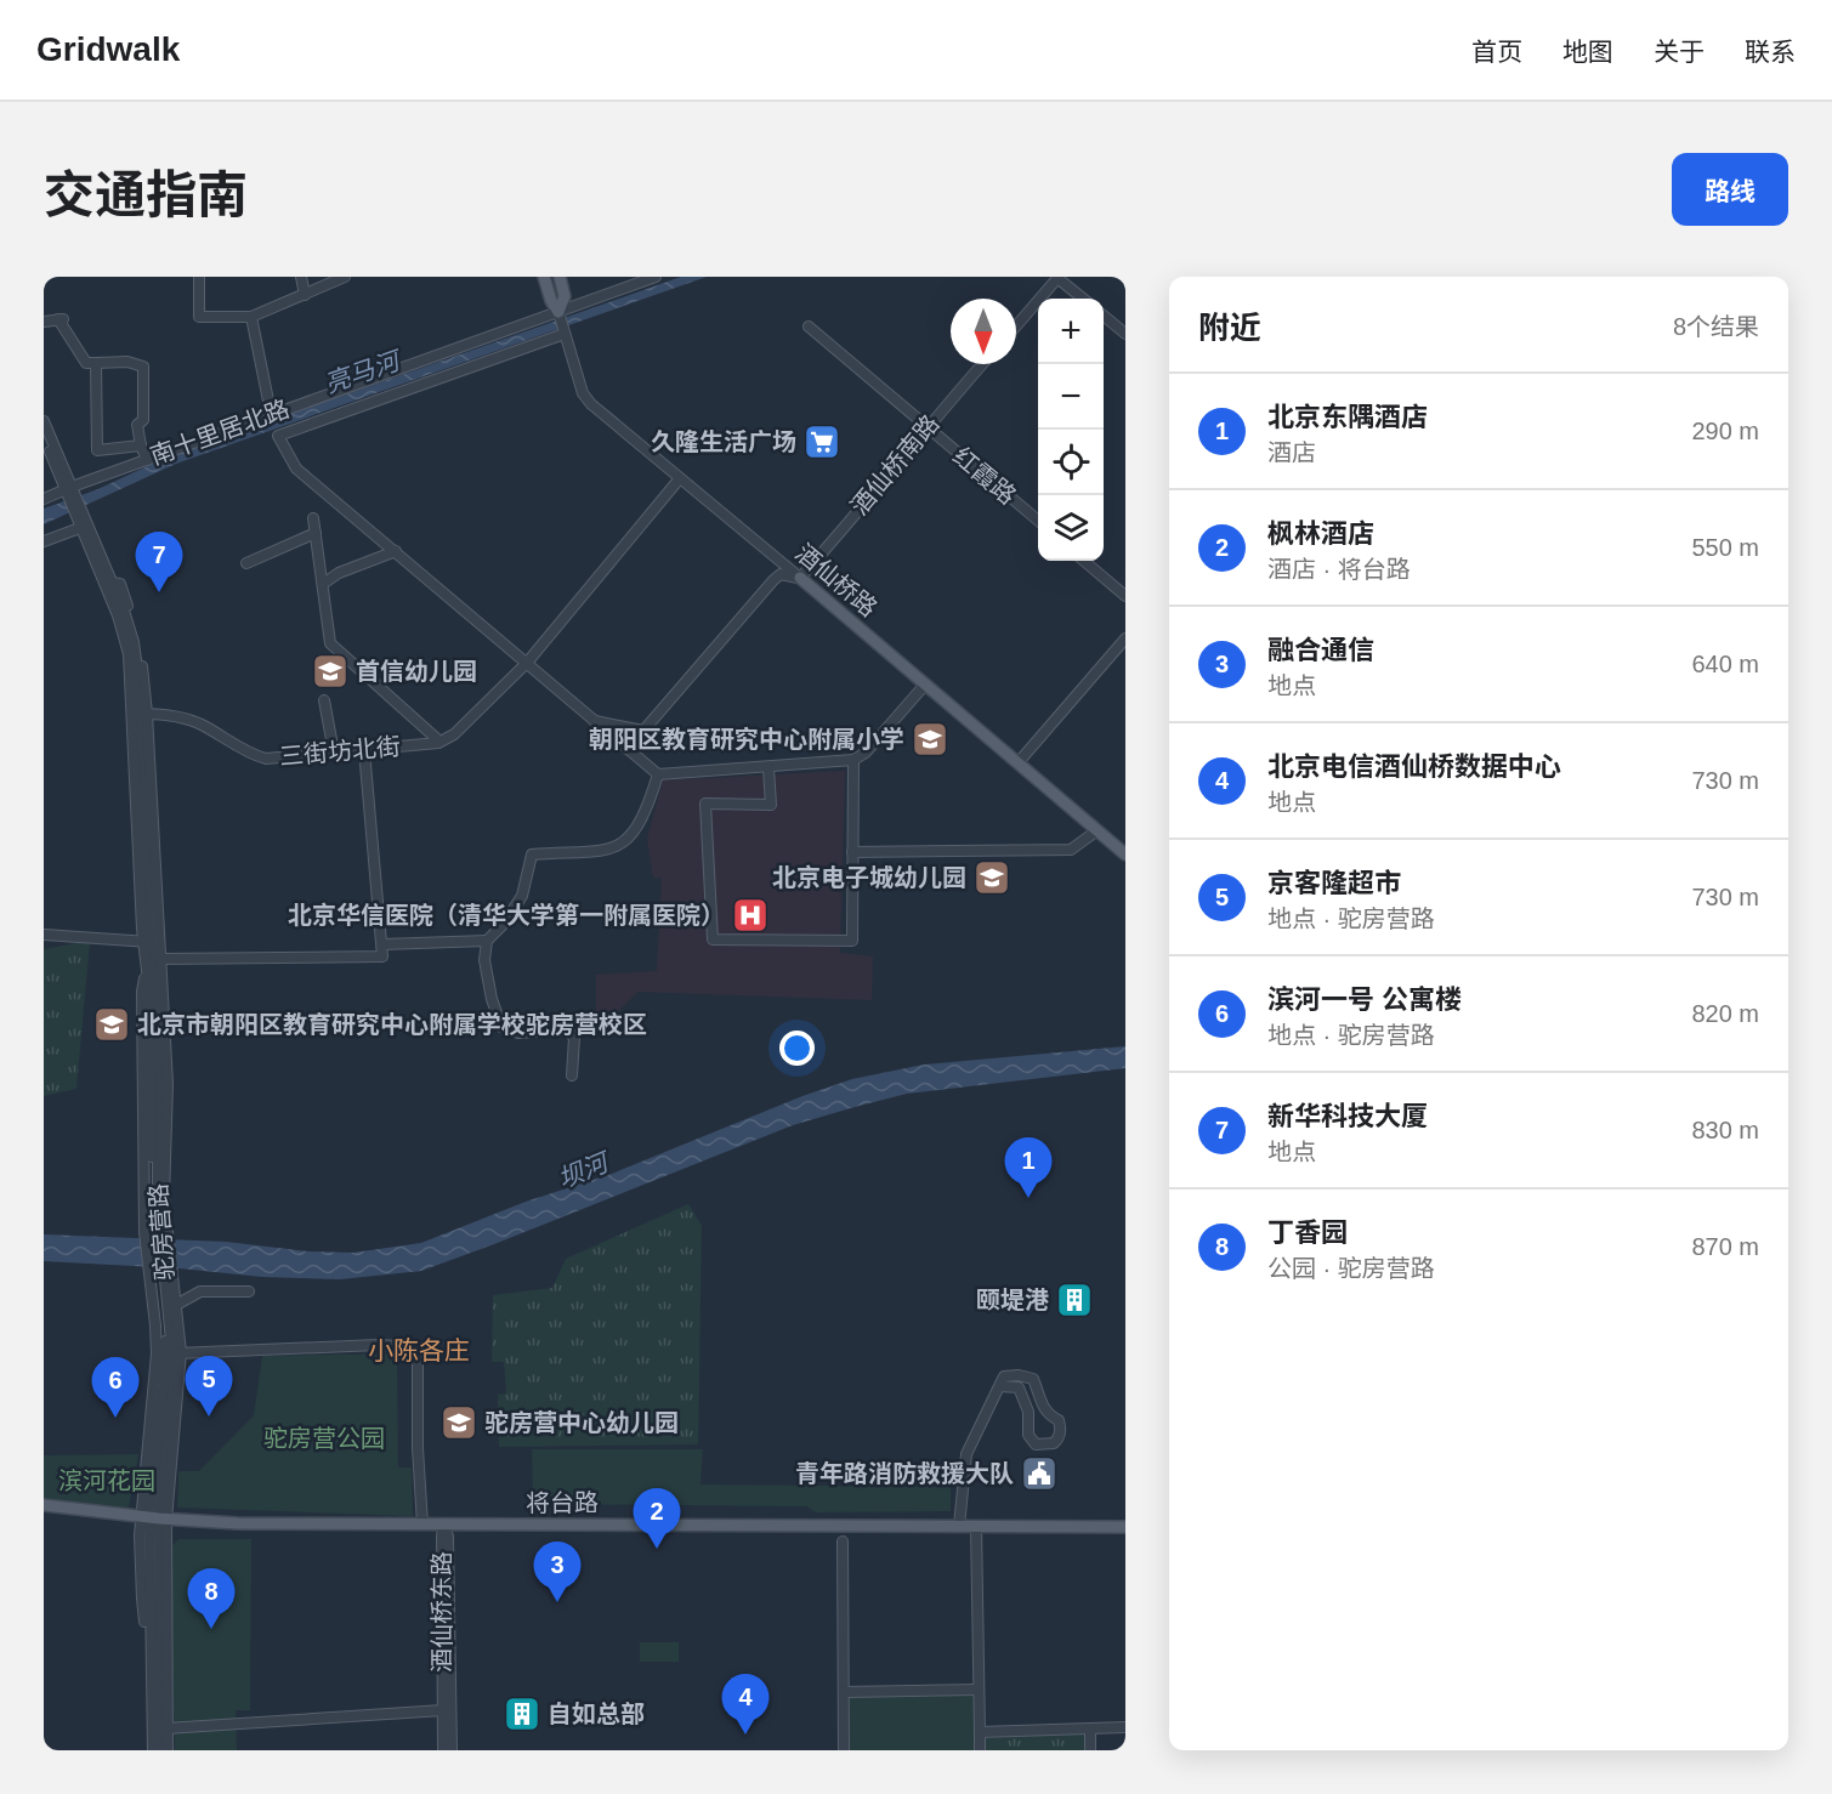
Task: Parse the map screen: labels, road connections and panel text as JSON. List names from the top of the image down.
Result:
{
  "streets": {
    "main road": ["酒仙桥路", "将台路"],
    "street": [
      "南十里居北路",
      "酒仙桥南路",
      "红霞路",
      "三街坊北街",
      "驼房营路",
      "酒仙桥东路"
    ]
  },
  "crossings": [
    ["南十里居北路", "酒仙桥路"],
    ["酒仙桥南路", "红霞路"],
    ["酒仙桥南路", "酒仙桥路"],
    ["三街坊北街", "驼房营路"],
    ["驼房营路", "将台路"],
    ["将台路", "酒仙桥东路"]
  ],
  "districts": ["小陈各庄"],
  "water": ["亮马河", "坝河"],
  "parks": ["驼房营公园", "滨河花园"],
  "places": {
    "supermarket": ["久隆生活广场"],
    "school or university": [
      "首信幼儿园",
      "朝阳区教育研究中心附属小学",
      "北京电子城幼儿园",
      "北京市朝阳区教育研究中心附属学校驼房营校区",
      "驼房营中心幼儿园"
    ],
    "hospital": ["北京华信医院（清华大学第一附属医院）"],
    "building": ["颐堤港", "自如总部"],
    "public building": ["青年路消防救援大队"]
  },
  "north": "bottom",
  "page": {
    "header": "Gridwalk",
    "nav": [
      "首页",
      "地图",
      "关于",
      "联系"
    ],
    "title": "交通指南",
    "buttons": "路线",
    "heading": ["附近", "8个结果"],
    "map_buttons": ["+", "−"],
    "list": [
      {
        "mark": "1",
        "name": "北京东隅酒店",
        "note": "酒店",
        "value": "290 m"
      },
      {
        "mark": "2",
        "name": "枫林酒店",
        "note": "酒店 · 将台路",
        "value": "550 m"
      },
      {
        "mark": "3",
        "name": "融合通信",
        "note": "地点",
        "value": "640 m"
      },
      {
        "mark": "4",
        "name": "北京电信酒仙桥数据中心",
        "note": "地点",
        "value": "730 m"
      },
      {
        "mark": "5",
        "name": "京客隆超市",
        "note": "地点 · 驼房营路",
        "value": "730 m"
      },
      {
        "mark": "6",
        "name": "滨河一号 公寓楼",
        "note": "地点 · 驼房营路",
        "value": "820 m"
      },
      {
        "mark": "7",
        "name": "新华科技大厦",
        "note": "地点",
        "value": "830 m"
      },
      {
        "mark": "8",
        "name": "丁香园",
        "note": "公园 · 驼房营路",
        "value": "870 m"
      }
    ],
    "pins": [
      "7",
      "1",
      "5",
      "6",
      "2",
      "3",
      "8",
      "4"
    ]
  }
}
